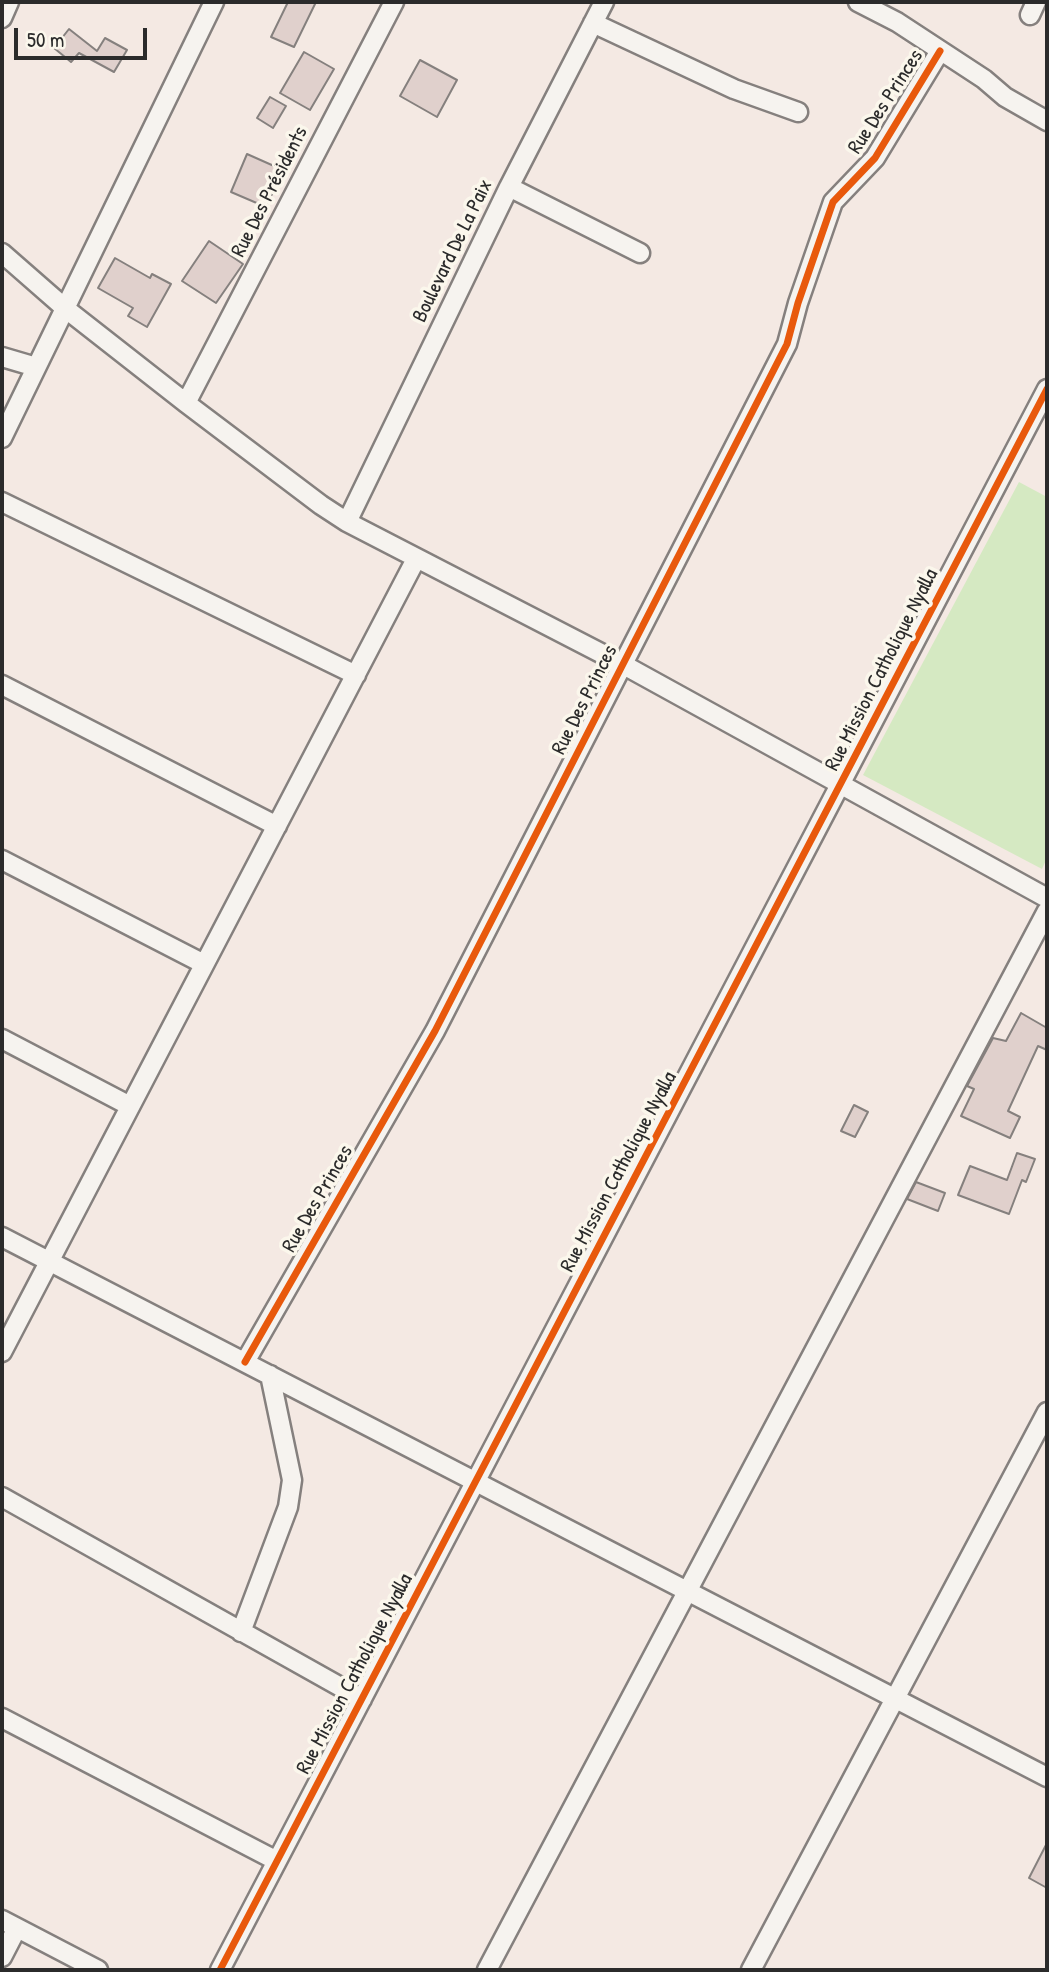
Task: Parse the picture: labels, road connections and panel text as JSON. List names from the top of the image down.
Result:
{
  "streets": {
    "street": [
      "Rue Des Princes",
      "Rue Des Présidents",
      "Boulevard De La Paix",
      "Rue Mission Catholique Nyalla"
    ]
  },
  "scale_bar": "50 m"
}
